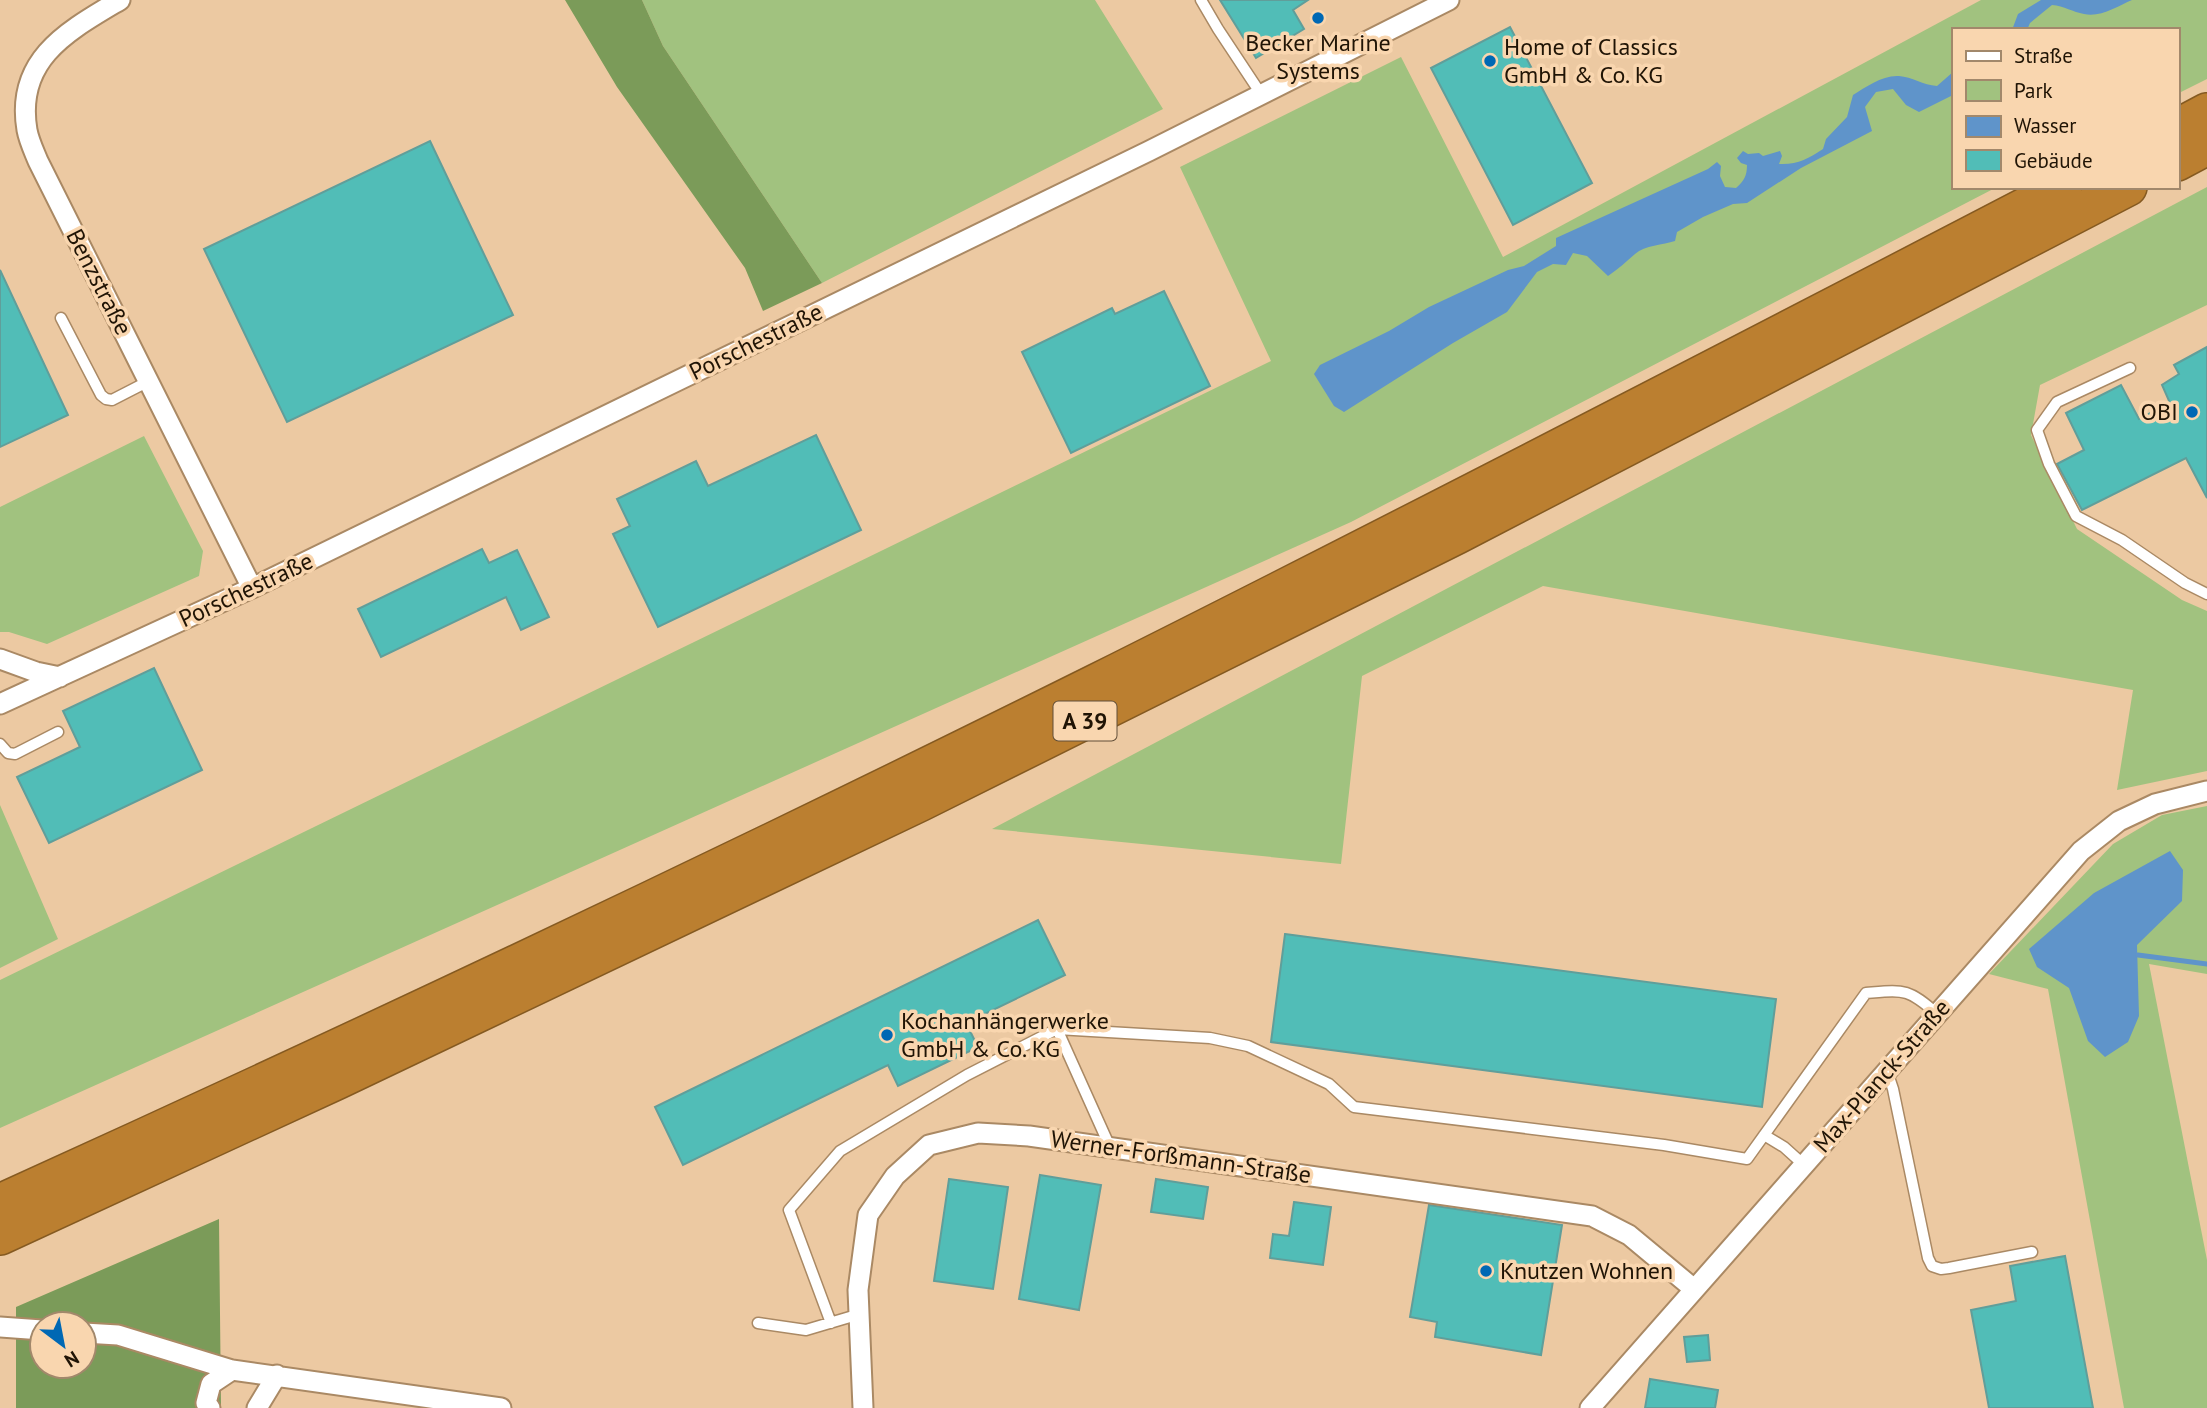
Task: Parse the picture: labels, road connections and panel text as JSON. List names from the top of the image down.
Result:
{
  "streets": {
    "highway": ["A 39"],
    "street": [
      "Benzstraße",
      "Porschestraße",
      "Max-Planck-Straße",
      "Werner-Forßmann-Straße"
    ]
  },
  "crossings": [
    ["Benzstraße", "Porschestraße"],
    ["Max-Planck-Straße", "Werner-Forßmann-Straße"]
  ],
  "places": [
    "Becker Marine Systems",
    "Home of Classics GmbH & Co. KG",
    "OBI",
    "Kochanhängerwerke GmbH & Co. KG",
    "Knutzen Wohnen"
  ],
  "legend": [
    "Straße",
    "Park",
    "Wasser",
    "Gebäude"
  ],
  "north": "bottom right"
}
